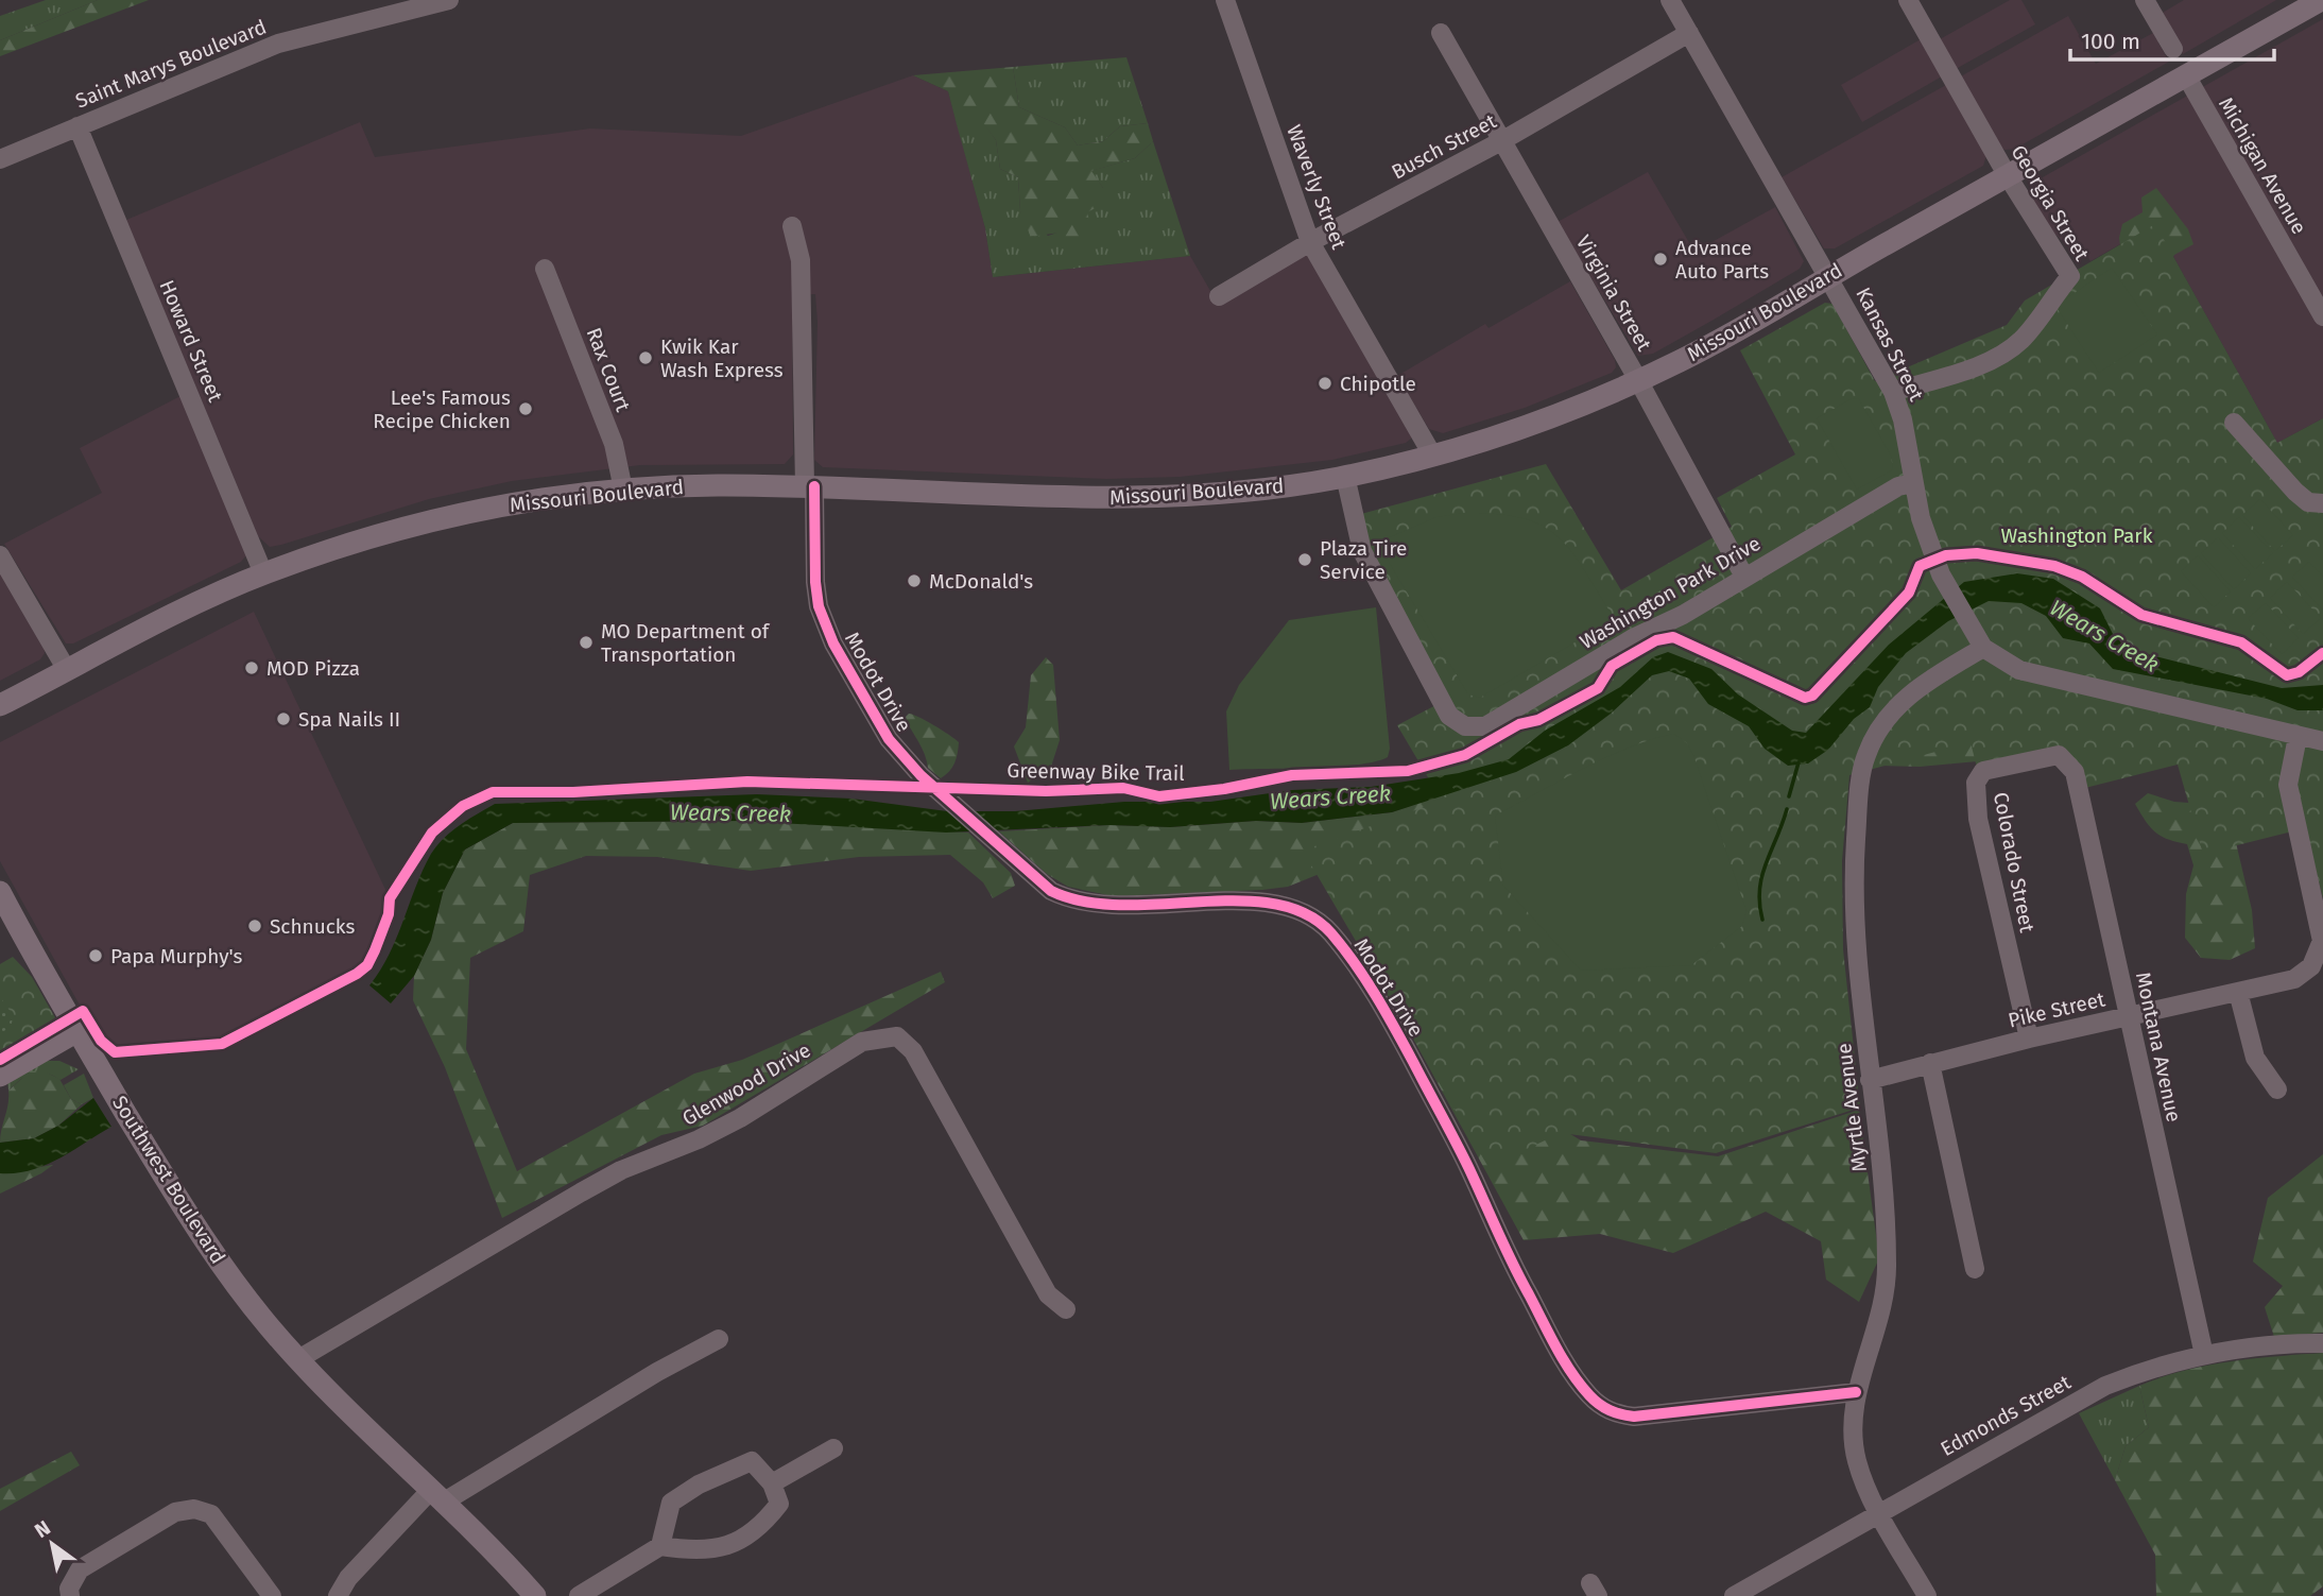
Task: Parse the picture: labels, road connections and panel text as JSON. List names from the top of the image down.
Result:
{
  "streets": {
    "main road": ["Missouri Boulevard", "Southwest Boulevard"],
    "street": [
      "Saint Marys Boulevard",
      "Busch Street",
      "Michigan Avenue",
      "Waverly Street",
      "Georgia Street",
      "Virginia Street",
      "Howard Street",
      "Kansas Street",
      "Rax Court",
      "Washington Park Drive",
      "Modot Drive",
      "Colorado Street",
      "Pike Street",
      "Montana Avenue",
      "Glenwood Drive",
      "Myrtle Avenue",
      "Edmonds Street"
    ],
    "cycle path": ["Greenway Bike Trail"]
  },
  "crossings": [
    ["Saint Marys Boulevard", "Howard Street"],
    ["Busch Street", "Waverly Street"],
    ["Busch Street", "Virginia Street"],
    ["Busch Street", "Kansas Street"],
    ["Michigan Avenue", "Missouri Boulevard"],
    ["Waverly Street", "Missouri Boulevard"],
    ["Georgia Street", "Missouri Boulevard"],
    ["Georgia Street", "Kansas Street"],
    ["Virginia Street", "Missouri Boulevard"],
    ["Virginia Street", "Washington Park Drive"],
    ["Missouri Boulevard", "Howard Street"],
    ["Missouri Boulevard", "Kansas Street"],
    ["Missouri Boulevard", "Rax Court"],
    ["Missouri Boulevard", "Washington Park Drive"],
    ["Missouri Boulevard", "Modot Drive"],
    ["Kansas Street", "Washington Park Drive"],
    ["Kansas Street", "Myrtle Avenue"],
    ["Modot Drive", "Myrtle Avenue"],
    ["Colorado Street", "Pike Street"],
    ["Colorado Street", "Montana Avenue"],
    ["Pike Street", "Montana Avenue"],
    ["Pike Street", "Myrtle Avenue"],
    ["Montana Avenue", "Edmonds Street"],
    ["Glenwood Drive", "Southwest Boulevard"],
    ["Myrtle Avenue", "Edmonds Street"]
  ],
  "water": ["Wears Creek"],
  "parks": ["Washington Park"],
  "places": [
    "Advance Auto Parts",
    "Kwik Kar Wash Express",
    "Chipotle",
    "Lee's Famous Recipe Chicken",
    "Plaza Tire Service",
    "McDonald's",
    "MO Department of Transportation",
    "MOD Pizza",
    "Spa Nails II",
    "Schnucks",
    "Papa Murphy's"
  ],
  "scale_bar": "100 m",
  "north": "top left"
}
